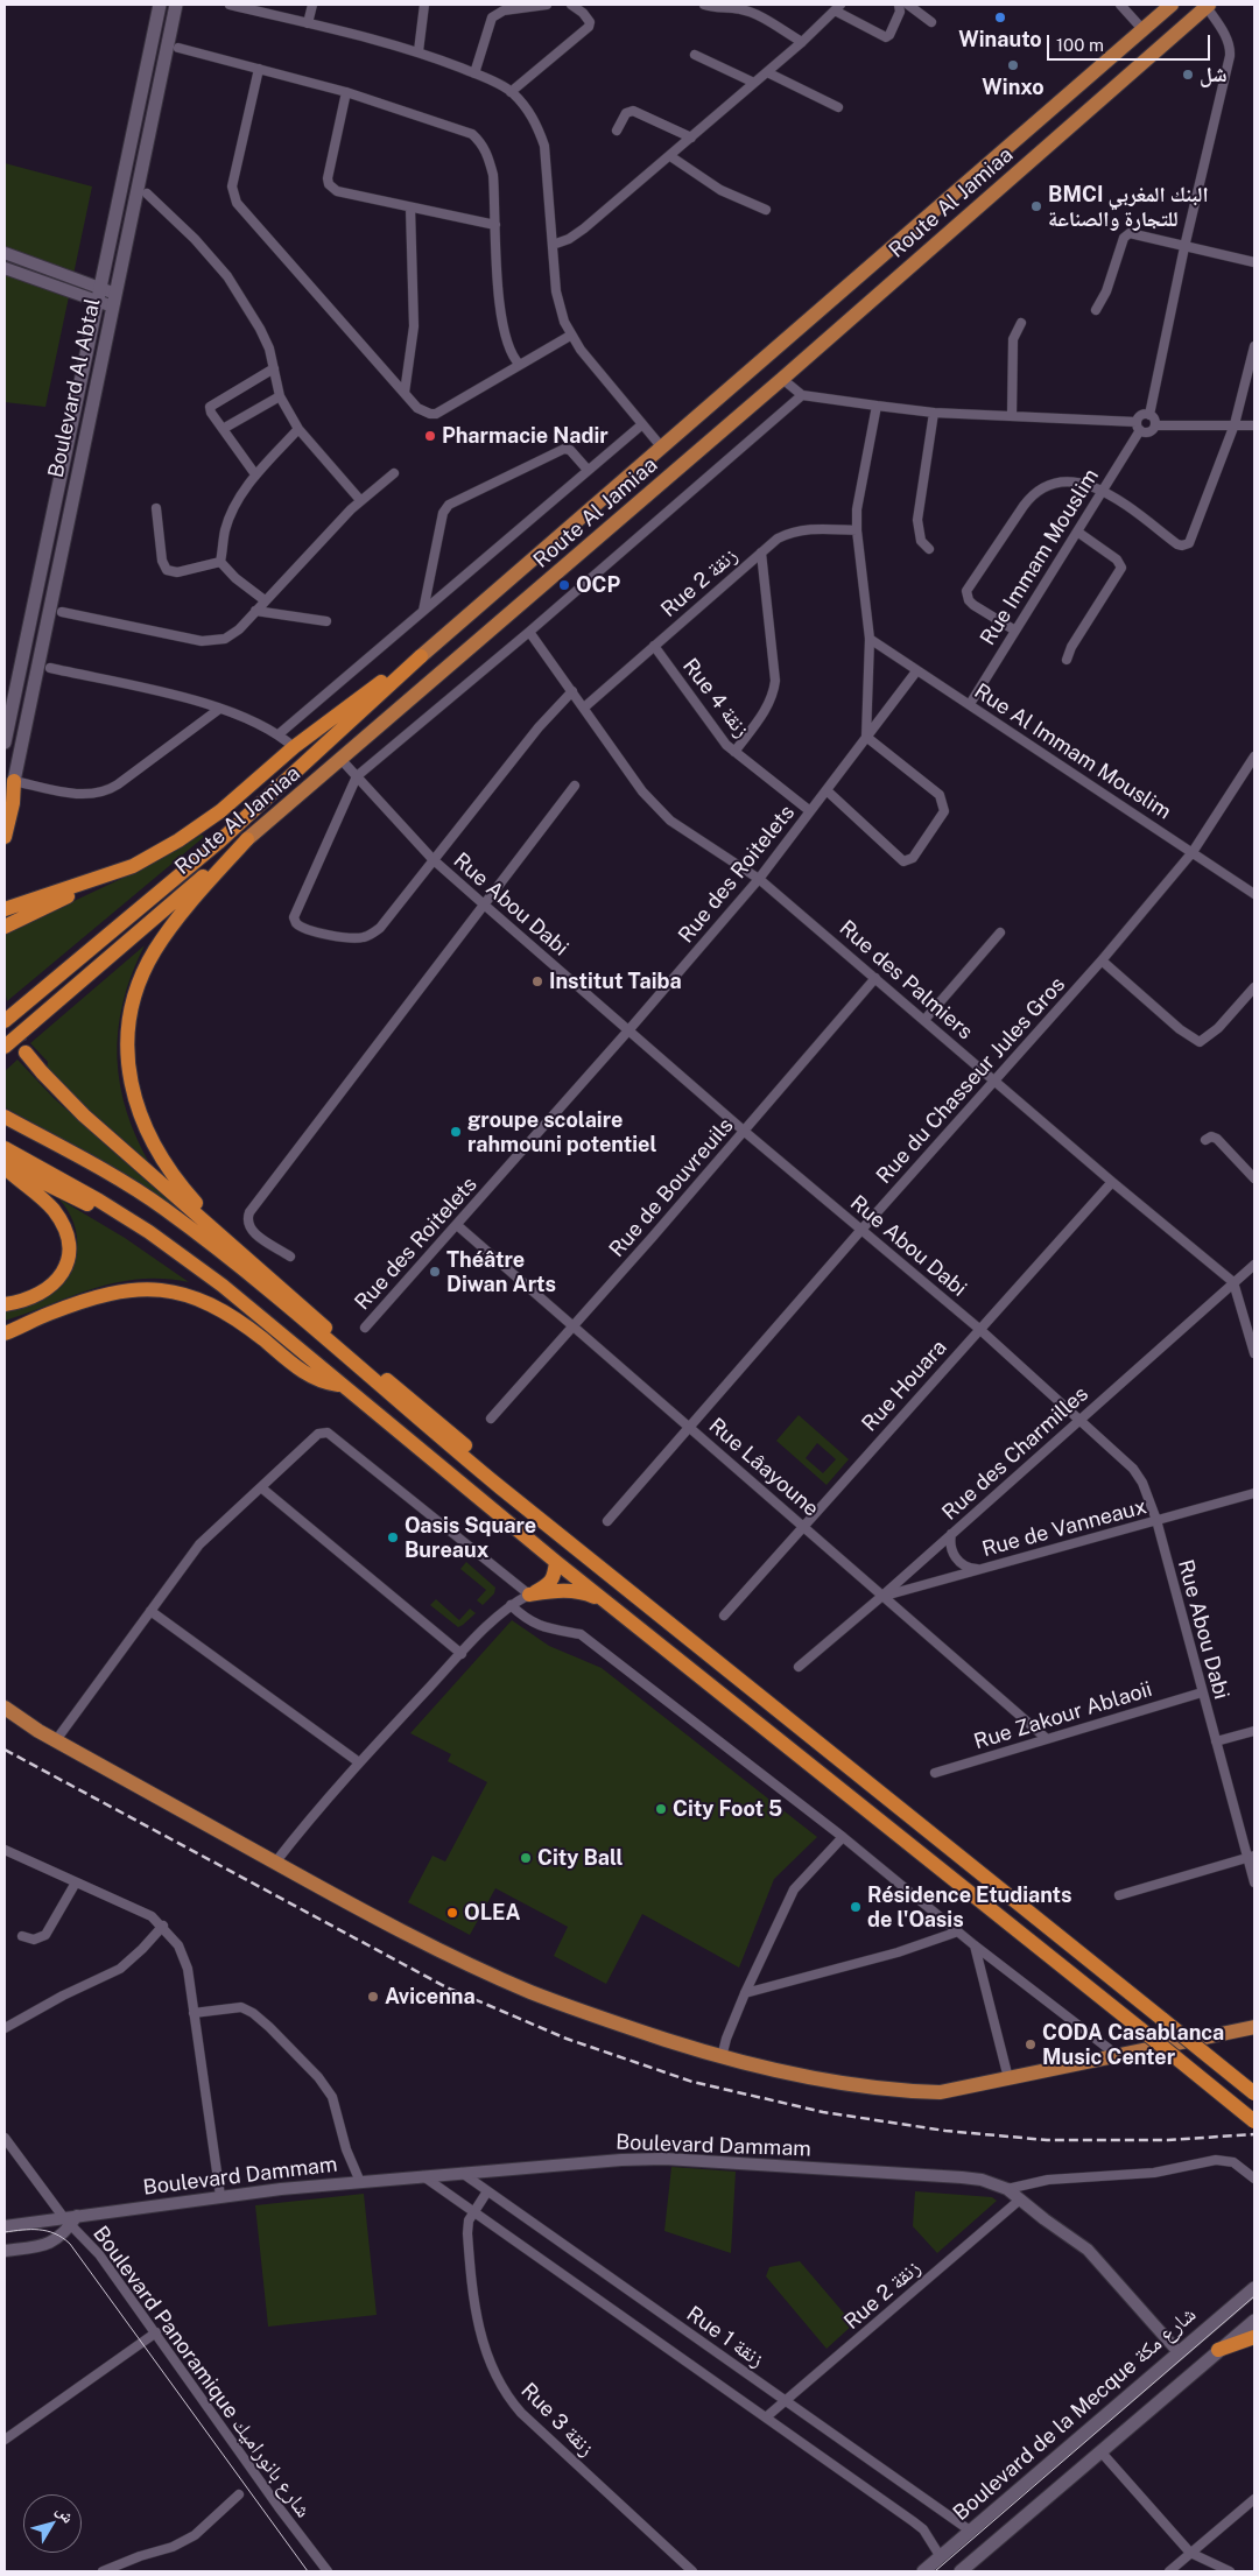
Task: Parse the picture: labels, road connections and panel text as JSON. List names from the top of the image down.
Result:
{
  "streets": {
    "highway": ["Route Al Jamiaa"],
    "main road": ["Boulevard Al Abtal", "Boulevard de la Mecque شارع مكة"],
    "street": [
      "Rue Immam Mouslim",
      "Rue 2 زنقة",
      "Rue 4 زنقة",
      "Rue Al Immam Mouslim",
      "Rue des Roitelets",
      "Rue Abou Dabi",
      "Rue des Palmiers",
      "Rue du Chasseur Jules Gros",
      "Rue de Bouvreuils",
      "Rue Houara",
      "Rue des Charmilles",
      "Rue Lâayoune",
      "Rue de Vanneaux",
      "Rue Zakour Ablaoii",
      "Boulevard Dammam",
      "Rue 1 زنقة",
      "Boulevard Panoramique شارع بانوراميك",
      "Rue 3 زنقة"
    ]
  },
  "crossings": [
    ["Route Al Jamiaa", "Rue Abou Dabi"],
    ["Rue Immam Mouslim", "Rue Al Immam Mouslim"],
    ["Rue 2 زنقة", "Rue 4 زنقة"],
    ["Rue 2 زنقة", "Rue des Palmiers"],
    ["Rue 2 زنقة", "Boulevard Dammam"],
    ["Rue 2 زنقة", "Rue 1 زنقة"],
    ["Rue 4 زنقة", "Rue des Roitelets"],
    ["Rue Al Immam Mouslim", "Rue des Roitelets"],
    ["Rue Al Immam Mouslim", "Rue du Chasseur Jules Gros"],
    ["Rue des Roitelets", "Rue Abou Dabi"],
    ["Rue des Roitelets", "Rue des Palmiers"],
    ["Rue des Roitelets", "Rue Lâayoune"],
    ["Rue Abou Dabi", "Rue du Chasseur Jules Gros"],
    ["Rue Abou Dabi", "Rue de Bouvreuils"],
    ["Rue Abou Dabi", "Rue Houara"],
    ["Rue Abou Dabi", "Rue des Charmilles"],
    ["Rue Abou Dabi", "Rue de Vanneaux"],
    ["Rue Abou Dabi", "Rue Zakour Ablaoii"],
    ["Rue des Palmiers", "Rue du Chasseur Jules Gros"],
    ["Rue des Palmiers", "Rue de Bouvreuils"],
    ["Rue des Palmiers", "Rue Houara"],
    ["Rue des Palmiers", "Rue des Charmilles"],
    ["Rue du Chasseur Jules Gros", "Rue Lâayoune"],
    ["Rue de Bouvreuils", "Rue Lâayoune"],
    ["Rue Houara", "Rue Lâayoune"],
    ["Rue des Charmilles", "Rue Lâayoune"],
    ["Rue des Charmilles", "Rue de Vanneaux"],
    ["Rue Lâayoune", "Rue de Vanneaux"],
    ["Rue Lâayoune", "Rue Zakour Ablaoii"],
    ["Boulevard Dammam", "Rue 1 زنقة"],
    ["Boulevard Dammam", "Boulevard Panoramique شارع بانوراميك"],
    ["Boulevard Dammam", "Boulevard de la Mecque شارع مكة"],
    ["Rue 1 زنقة", "Boulevard de la Mecque شارع مكة"],
    ["Rue 1 زنقة", "Rue 3 زنقة"]
  ],
  "places": [
    "Winauto",
    "Winxo",
    "شل",
    "BMCI البنك المغربي للتجارة والصناعة",
    "Pharmacie Nadir",
    "OCP",
    "Institut Taiba",
    "groupe scolaire rahmouni potentiel",
    "Théâtre Diwan Arts",
    "Oasis Square Bureaux",
    "City Foot 5",
    "City Ball",
    "Résidence Etudiants de l'Oasis",
    "OLEA",
    "Avicenna",
    "CODA Casablanca Music Center"
  ],
  "scale_bar": "100 m",
  "north": "top right"
}
